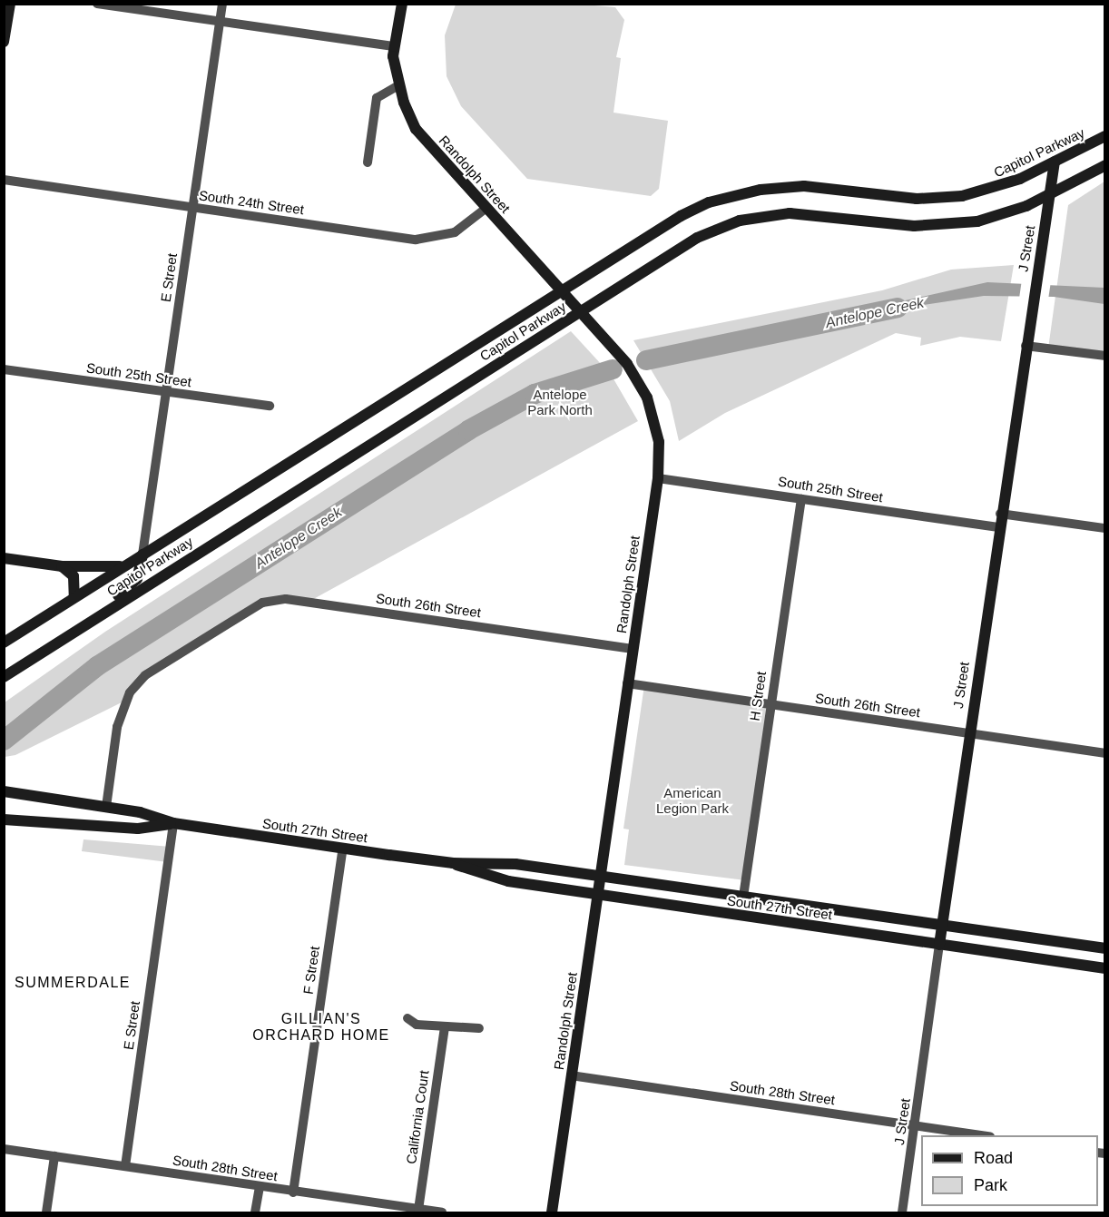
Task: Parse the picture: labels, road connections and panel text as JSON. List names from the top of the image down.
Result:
{
  "streets": {
    "main road": [
      "Capitol Parkway",
      "Randolph Street",
      "J Street",
      "South 27th Street"
    ],
    "street": [
      "South 24th Street",
      "E Street",
      "South 25th Street",
      "South 26th Street",
      "H Street",
      "F Street",
      "South 28th Street",
      "California Court"
    ]
  },
  "crossings": [
    ["Capitol Parkway", "Randolph Street"],
    ["Capitol Parkway", "J Street"],
    ["Capitol Parkway", "E Street"],
    ["Randolph Street", "South 24th Street"],
    ["Randolph Street", "South 25th Street"],
    ["Randolph Street", "South 26th Street"],
    ["Randolph Street", "South 27th Street"],
    ["Randolph Street", "South 28th Street"],
    ["South 24th Street", "E Street"],
    ["J Street", "South 25th Street"],
    ["J Street", "South 26th Street"],
    ["J Street", "South 27th Street"],
    ["J Street", "South 28th Street"],
    ["E Street", "South 25th Street"],
    ["E Street", "South 27th Street"],
    ["E Street", "South 28th Street"],
    ["South 25th Street", "H Street"],
    ["South 26th Street", "H Street"],
    ["South 26th Street", "South 27th Street"],
    ["H Street", "South 27th Street"],
    ["South 27th Street", "F Street"],
    ["F Street", "South 28th Street"],
    ["South 28th Street", "California Court"]
  ],
  "districts": ["SUMMERDALE", "GILLIAN'S ORCHARD HOME"],
  "water": ["Antelope Creek"],
  "parks": ["Antelope Park North", "American Legion Park"],
  "legend": ["Road", "Park"]
}
